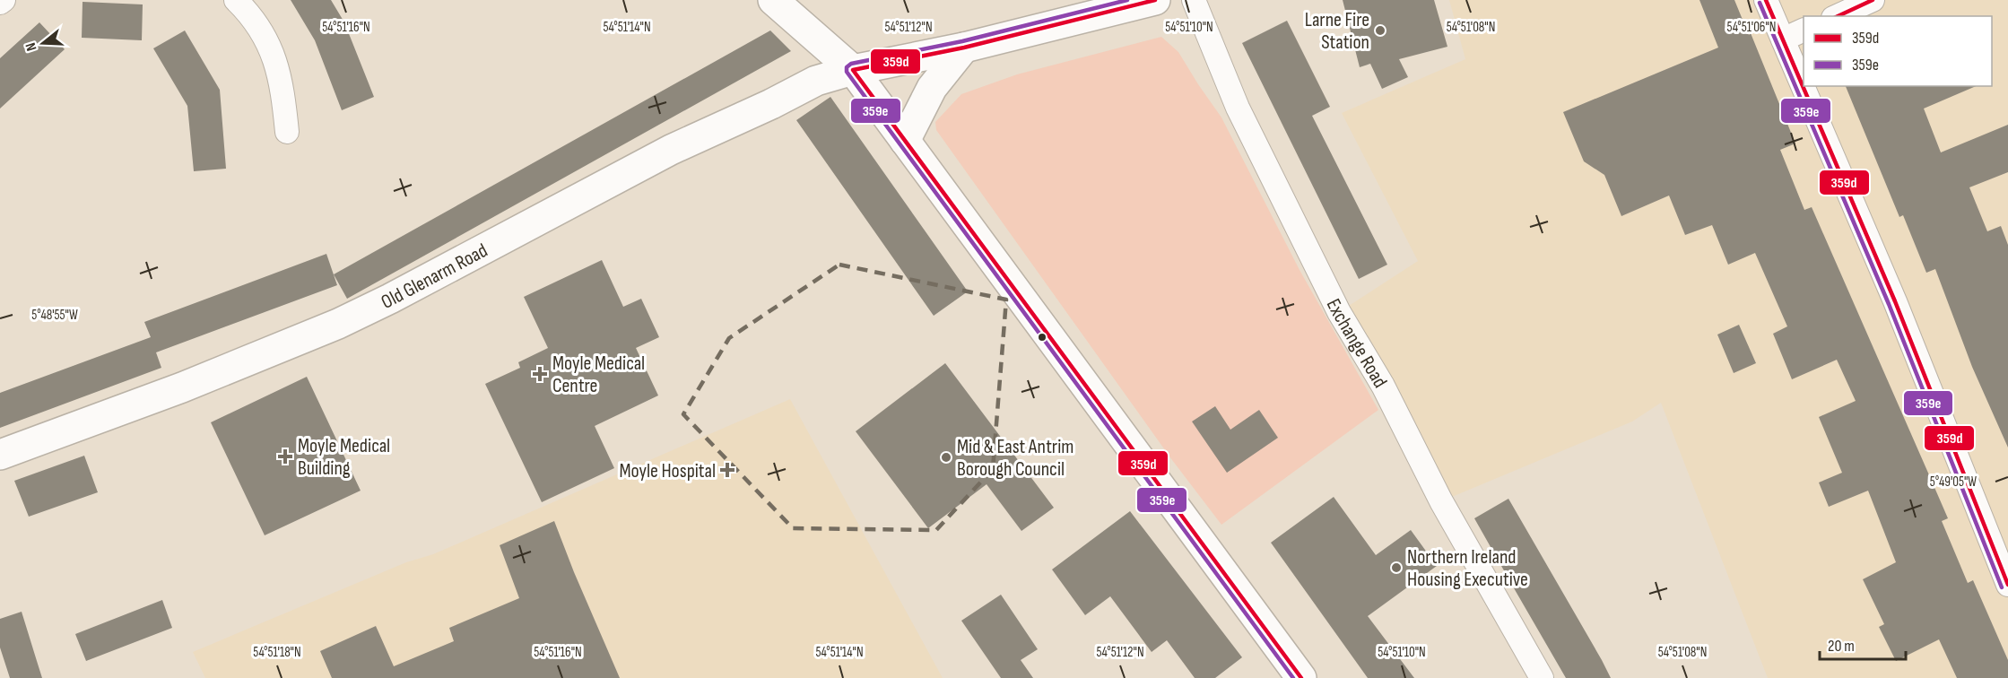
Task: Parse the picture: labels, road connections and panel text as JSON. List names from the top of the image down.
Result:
{
  "streets": {
    "street": ["Old Glenarm Road", "Exchange Road"]
  },
  "places": {
    "other": ["Larne Fire Station", "Mid & East Antrim Borough Council", "Northern Ireland Housing Executive"],
    "health": ["Moyle Medical Centre", "Moyle Medical Building", "Moyle Hospital"]
  },
  "lines": ["transit line 359d", "transit line 359e"],
  "legend": ["359d", "359e"],
  "scale_bar": "20 m",
  "north": "left",
  "coordinates": [
    "54°51'06\"N",
    "54°51'16\"N",
    "54°51'14\"N",
    "54°51'12\"N",
    "54°51'10\"N",
    "54°51'08\"N",
    "5°48'55\"W",
    "5°49'05\"W",
    "54°51'18\"N"
  ]
}
